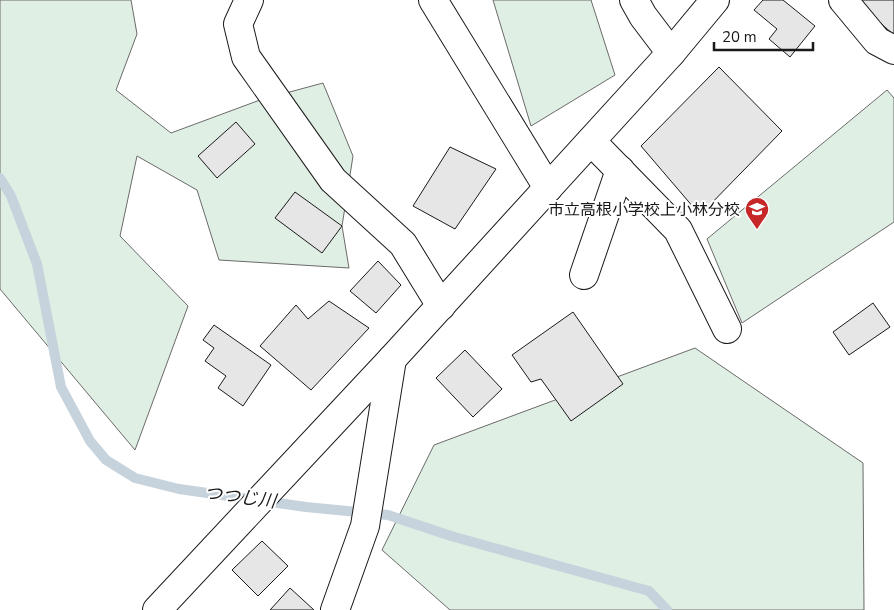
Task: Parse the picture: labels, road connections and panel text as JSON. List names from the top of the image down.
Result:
{
  "water": ["つつじ川"],
  "places": {
    "school or university": ["市立高根小学校上小林分校"]
  },
  "scale_bar": "20 m"
}
